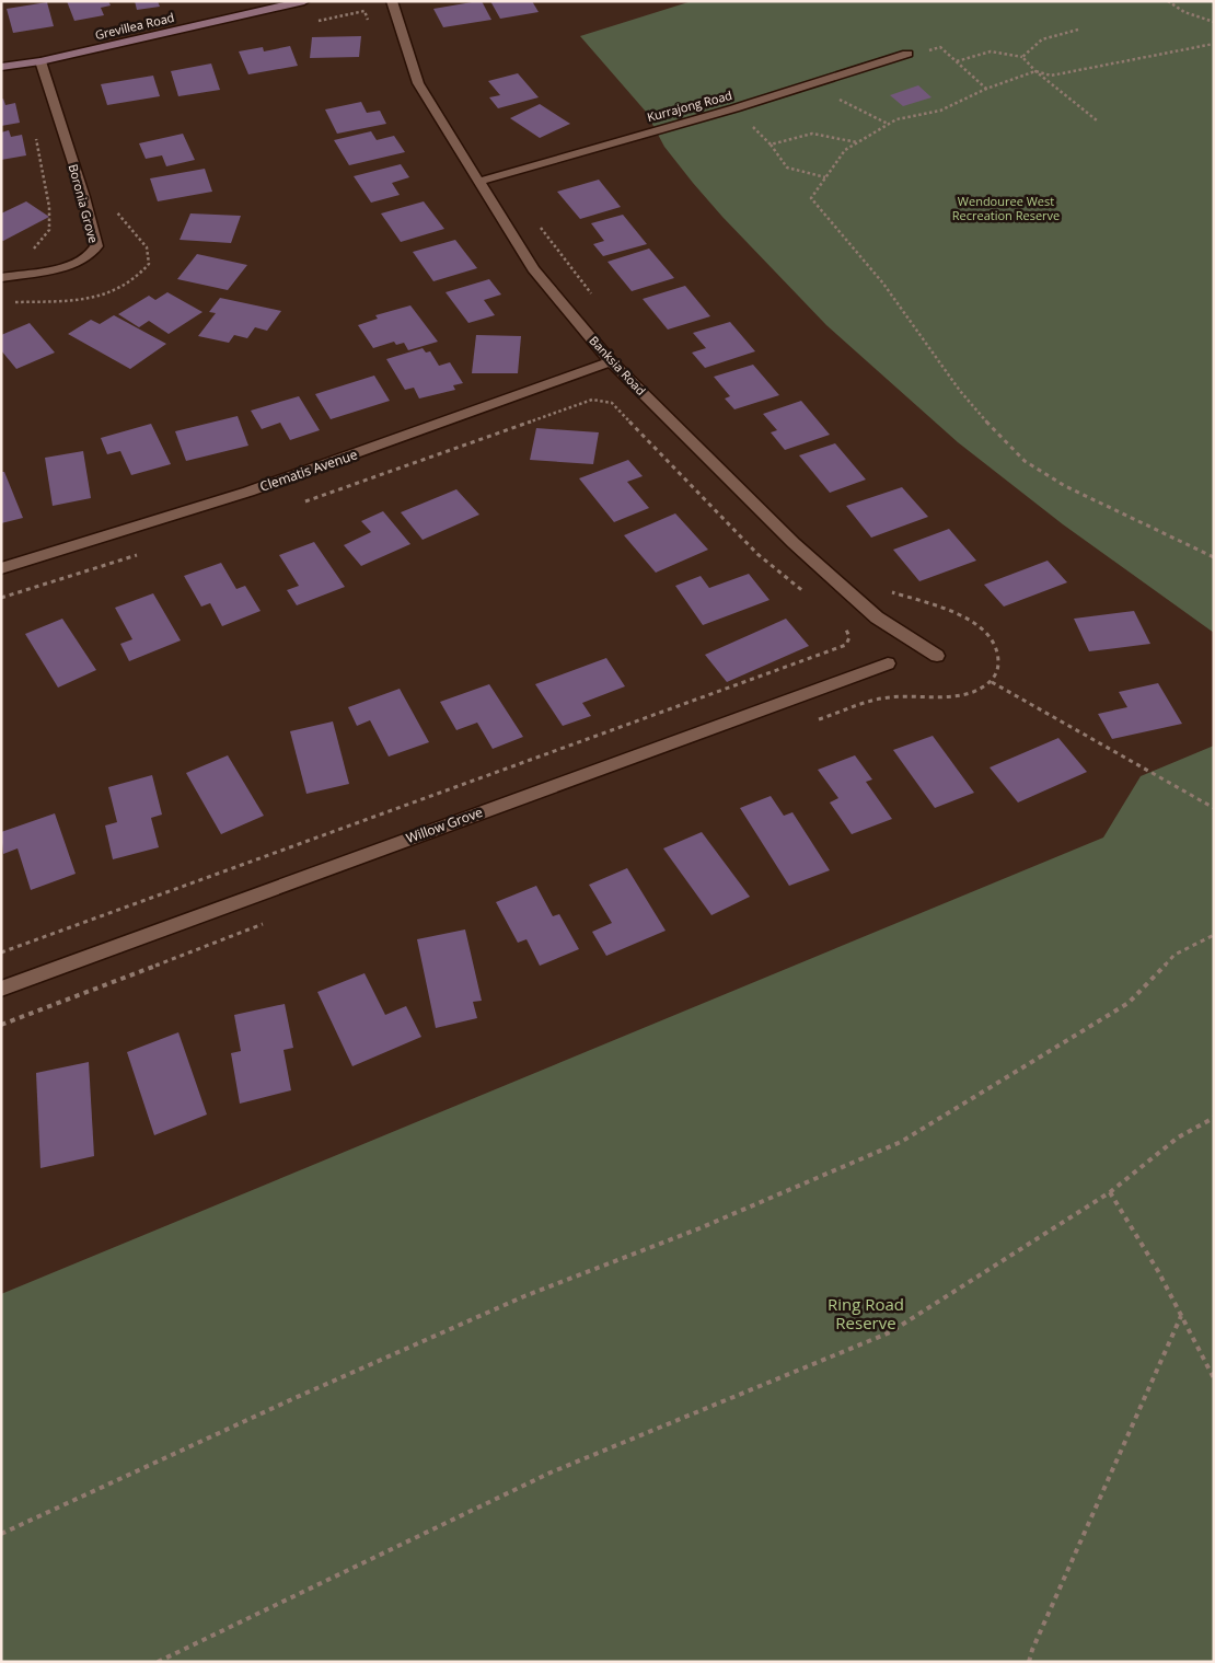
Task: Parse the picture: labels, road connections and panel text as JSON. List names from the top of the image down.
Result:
{
  "streets": {
    "street": [
      "Grevillea Road",
      "Kurrajong Road",
      "Boronia Grove",
      "Banksia Road",
      "Clematis Avenue",
      "Willow Grove"
    ]
  },
  "crossings": [
    ["Grevillea Road", "Boronia Grove"],
    ["Kurrajong Road", "Banksia Road"],
    ["Banksia Road", "Clematis Avenue"]
  ],
  "parks": ["Wendouree West Recreation Reserve", "Ring Road Reserve"]
}
